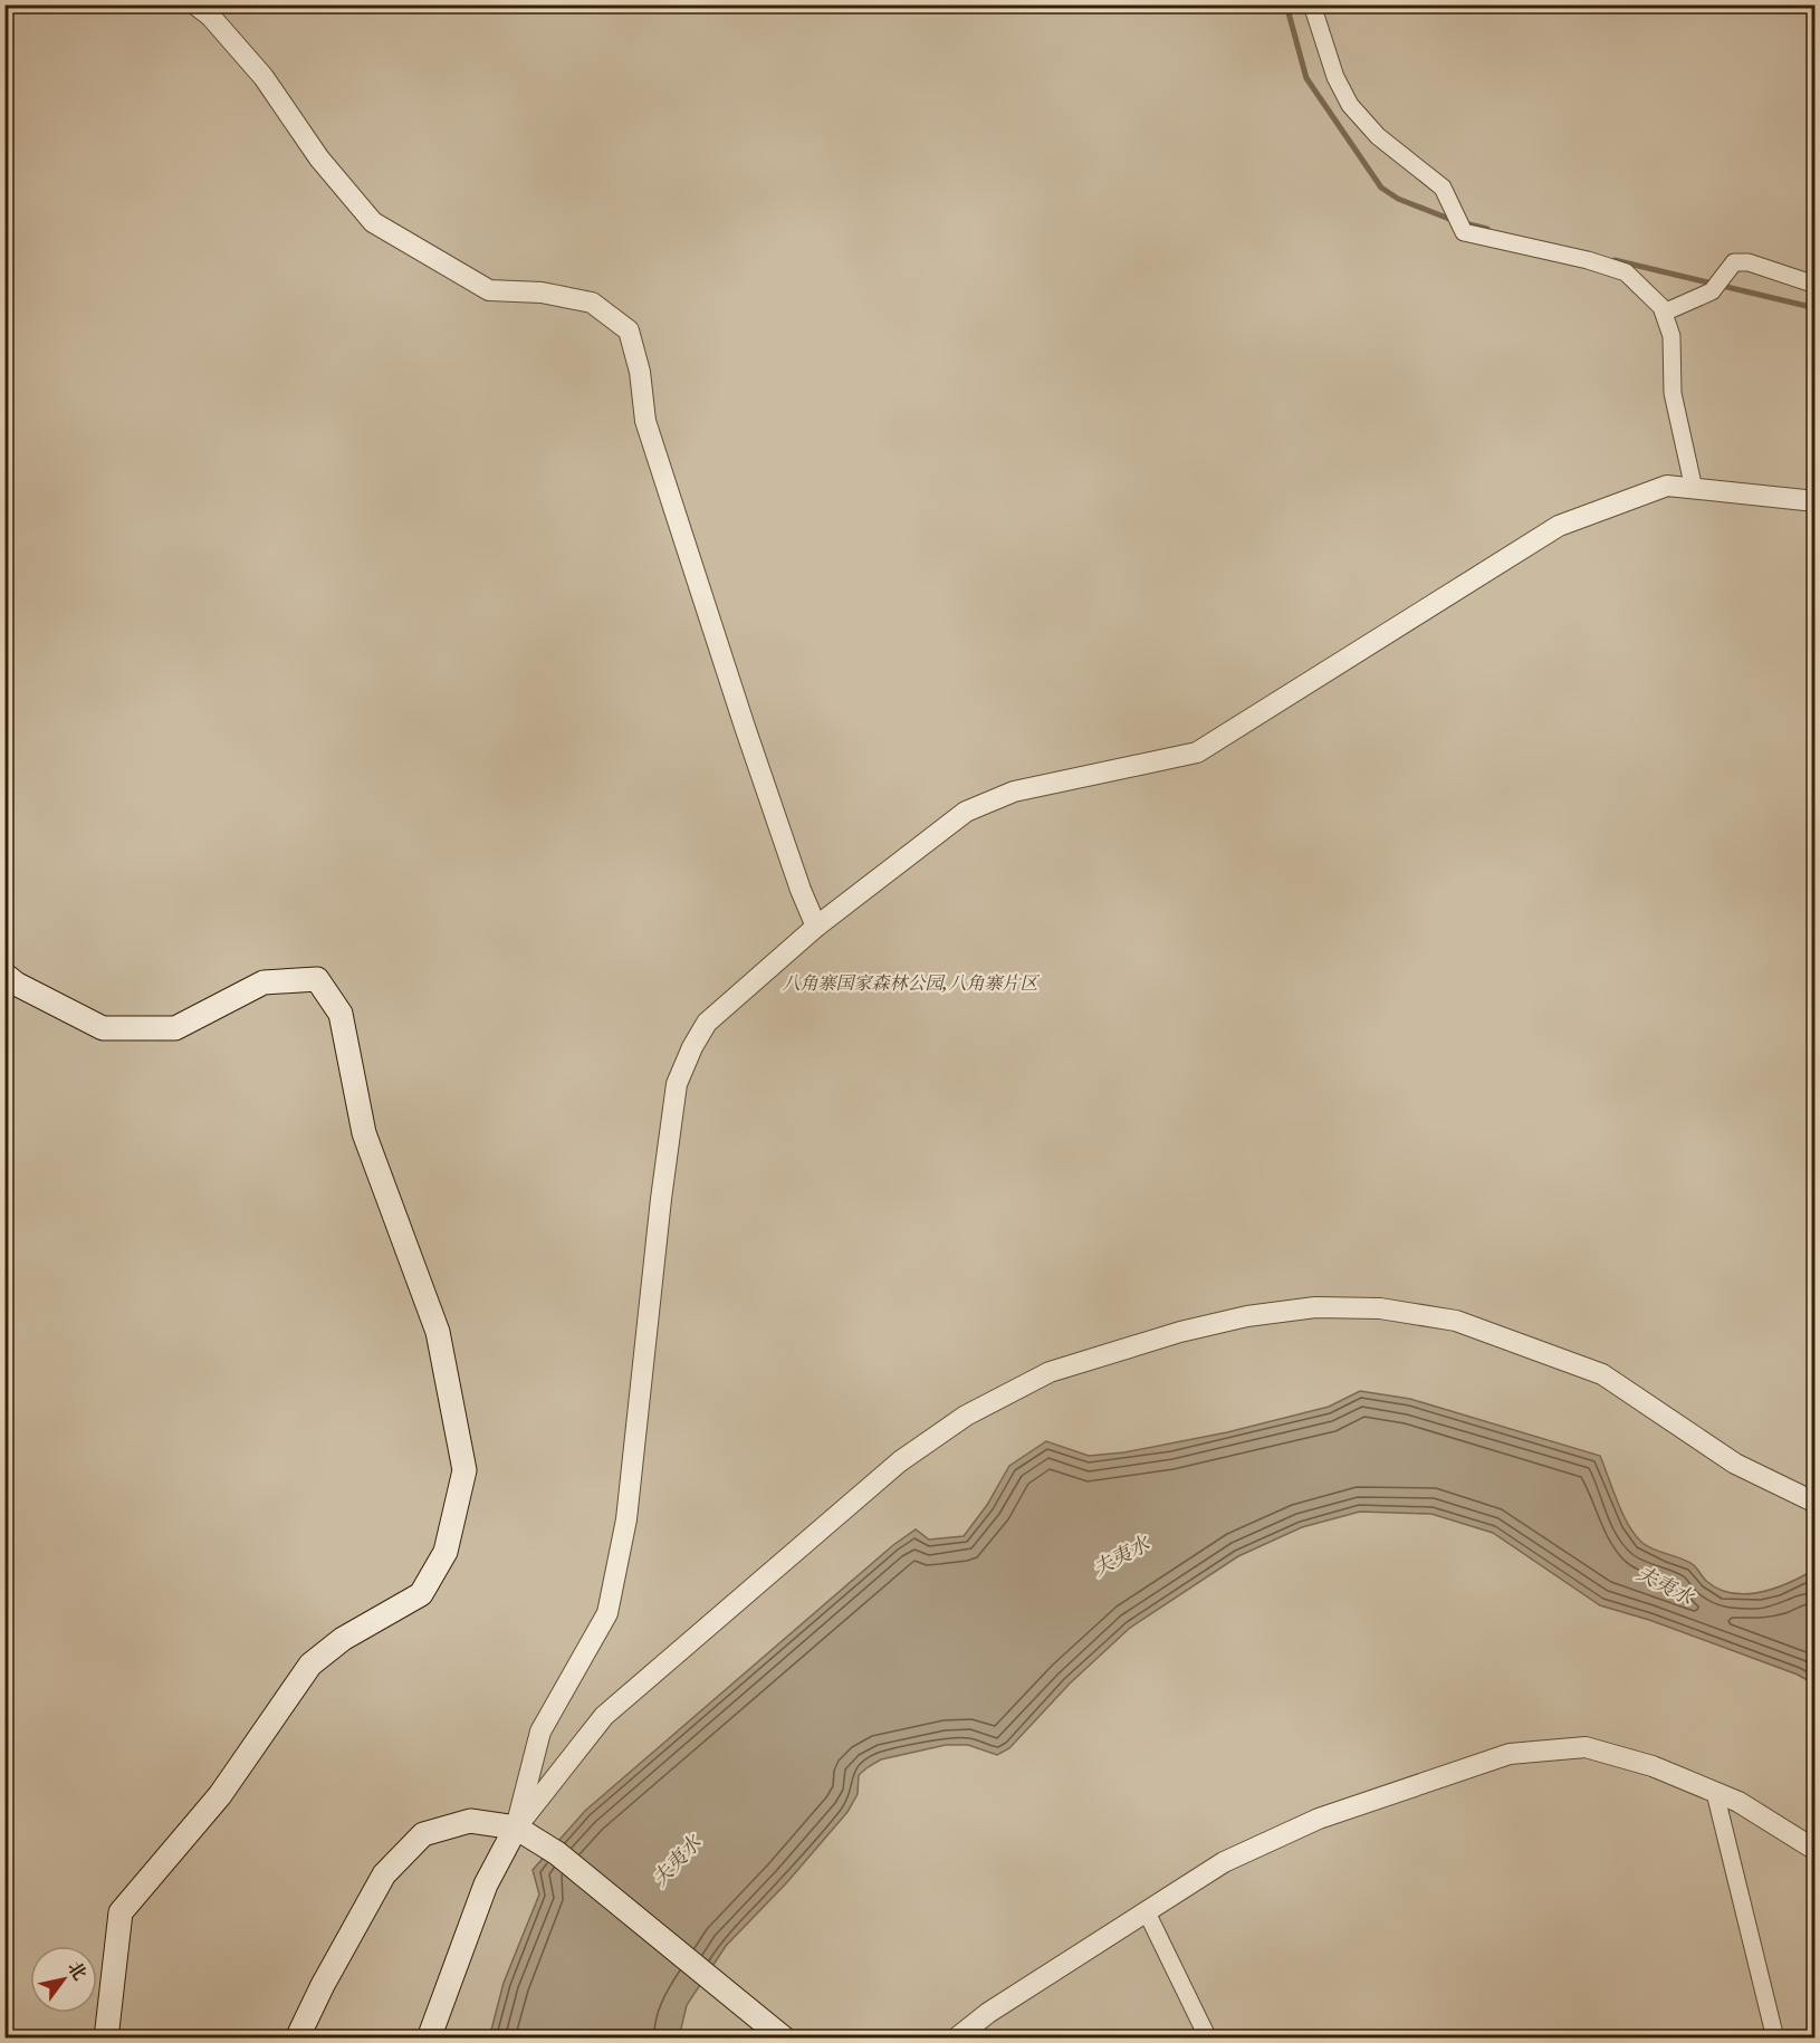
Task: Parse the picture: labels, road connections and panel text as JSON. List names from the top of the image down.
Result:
{
  "water": ["夫夷水"],
  "parks": ["八角寨国家森林公园,八角寨片区"],
  "north": "top right"
}
